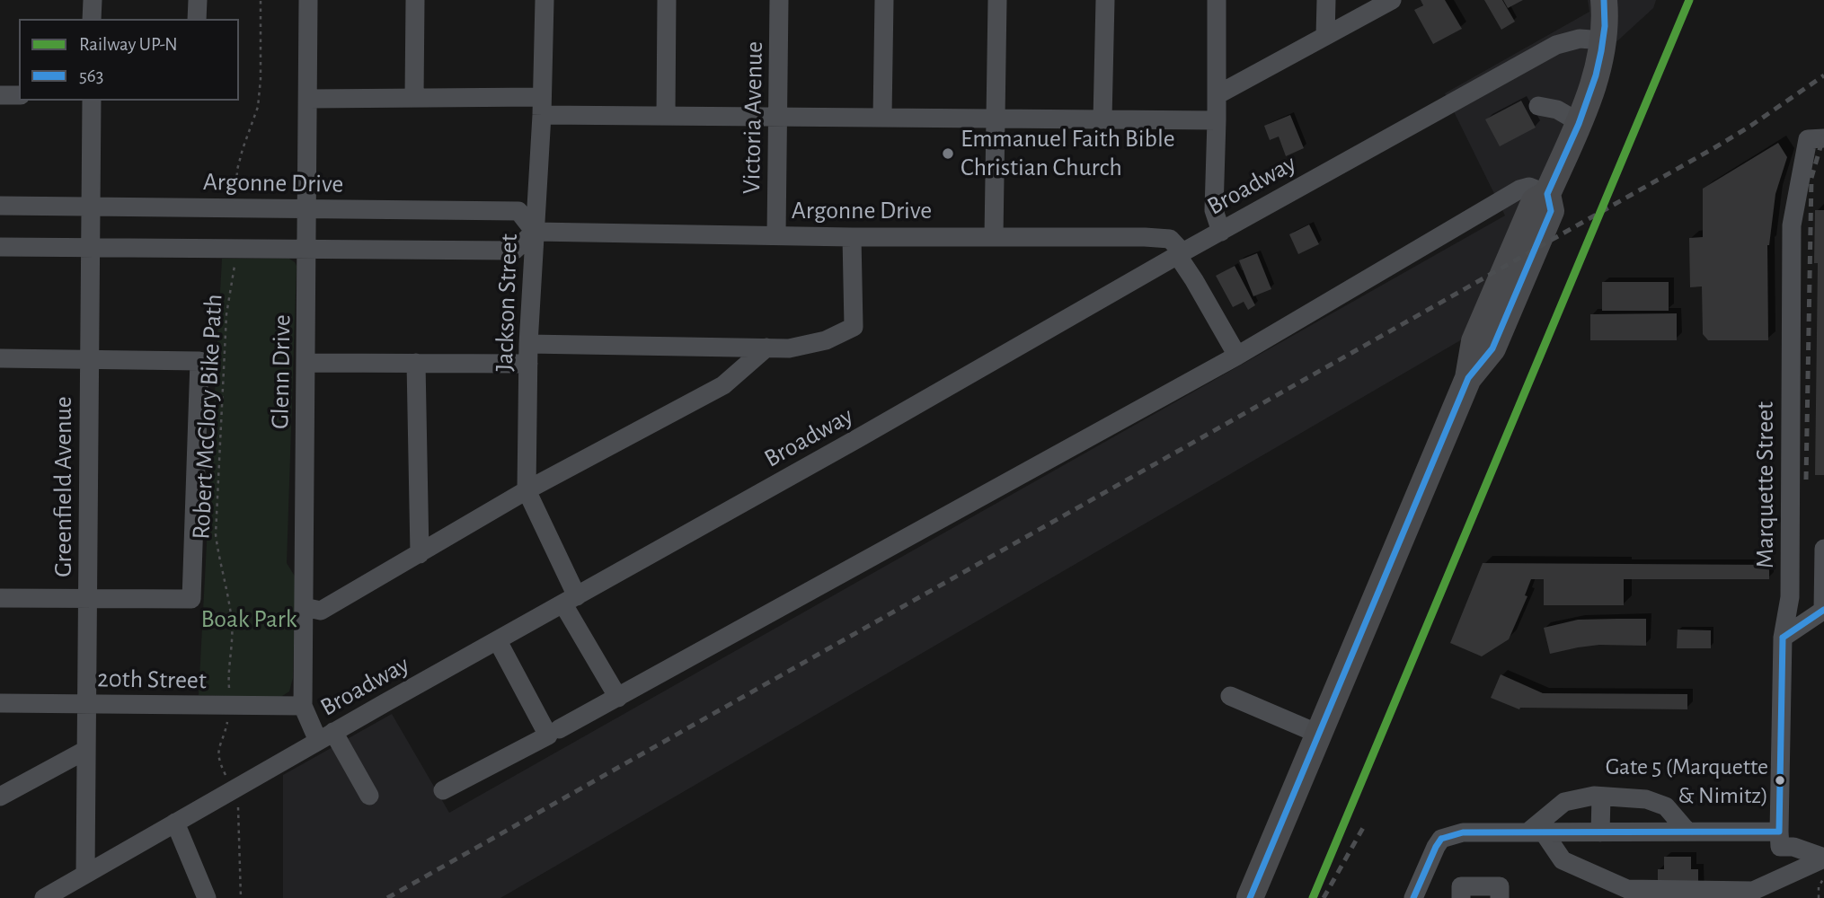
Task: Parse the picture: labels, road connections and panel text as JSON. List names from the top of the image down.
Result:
{
  "streets": {
    "street": [
      "Victoria Avenue",
      "Argonne Drive",
      "Broadway",
      "Jackson Street",
      "Glenn Drive",
      "Marquette Street",
      "Greenfield Avenue",
      "20th Street"
    ],
    "path": ["Robert McClory Bike Path"]
  },
  "crossings": [
    ["Victoria Avenue", "Argonne Drive"],
    ["Argonne Drive", "Broadway"],
    ["Argonne Drive", "Jackson Street"],
    ["Argonne Drive", "Glenn Drive"],
    ["Argonne Drive", "Greenfield Avenue"],
    ["Broadway", "Jackson Street"],
    ["Broadway", "Glenn Drive"],
    ["Broadway", "Greenfield Avenue"],
    ["Glenn Drive", "20th Street"],
    ["Greenfield Avenue", "20th Street"]
  ],
  "parks": ["Boak Park"],
  "places": ["Emmanuel Faith Bible Christian Church", "Gate 5 (Marquette & Nimitz)"],
  "lines": ["rail line UP-N", "transit line 563"],
  "legend": ["Railway UP-N", "563"]
}
